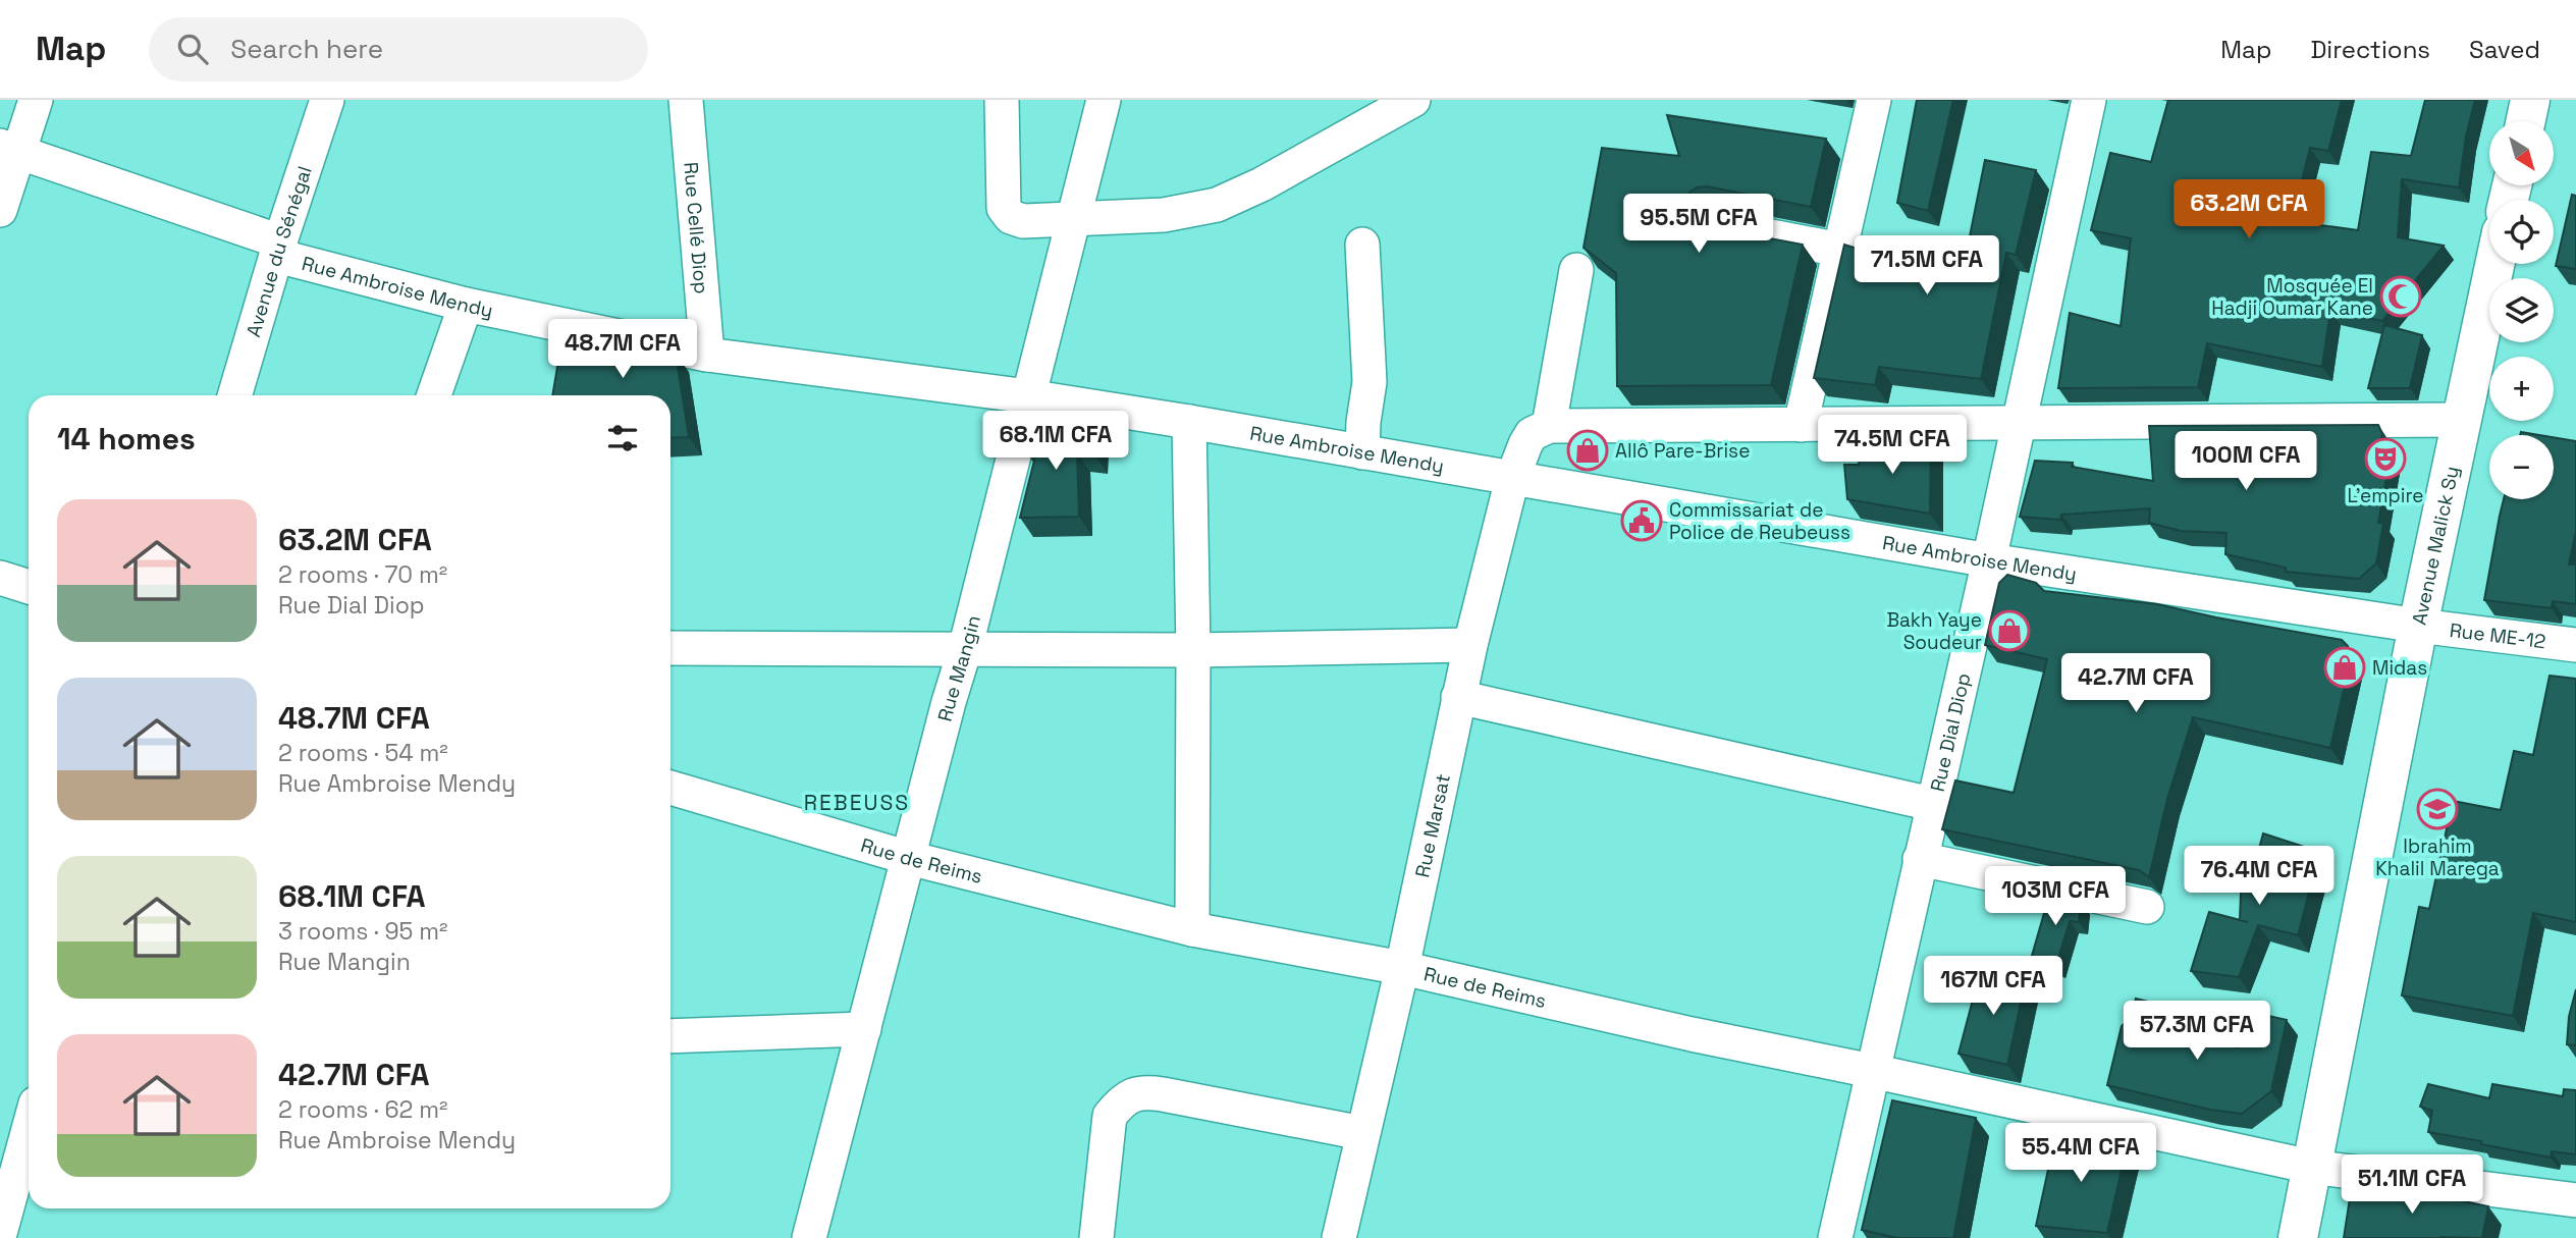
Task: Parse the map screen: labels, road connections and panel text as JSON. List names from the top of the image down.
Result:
{
  "streets": {
    "main road": ["Avenue Malick Sy"],
    "street": [
      "Rue Cellé Diop",
      "Avenue du Sénégal",
      "Rue Ambroise Mendy",
      "Rue ME-12",
      "Rue Mangin",
      "Rue Dial Diop",
      "Rue Marsat",
      "Rue de Reims"
    ]
  },
  "crossings": [
    ["Rue Cellé Diop", "Rue Ambroise Mendy"],
    ["Avenue du Sénégal", "Rue Ambroise Mendy"],
    ["Rue Ambroise Mendy", "Avenue Malick Sy"],
    ["Rue Ambroise Mendy", "Rue ME-12"],
    ["Rue Ambroise Mendy", "Rue Mangin"],
    ["Rue Ambroise Mendy", "Rue Dial Diop"],
    ["Rue Ambroise Mendy", "Rue Marsat"],
    ["Avenue Malick Sy", "Rue ME-12"],
    ["Avenue Malick Sy", "Rue de Reims"],
    ["Rue Mangin", "Rue de Reims"],
    ["Rue Dial Diop", "Rue de Reims"],
    ["Rue Marsat", "Rue de Reims"]
  ],
  "districts": ["REBEUSS"],
  "places": {
    "mosque": ["Mosquée El Hadji Oumar Kane"],
    "shop": ["Allô Pare-Brise", "Bakh Yaye Soudeur", "Midas"],
    "theatre": ["L'empire"],
    "public building": ["Commissariat de Police de Reubeuss"],
    "school or university": ["Ibrahim Khalil Marega"]
  },
  "north": "bottom right",
  "page": {
    "header": "Map",
    "search": "Search here",
    "nav": ["Map", "Directions", "Saved"],
    "map_buttons": ["+", "−"],
    "price": [
      "63.2M CFA",
      "95.5M CFA",
      "71.5M CFA",
      "48.7M CFA",
      "68.1M CFA",
      "74.5M CFA",
      "100M CFA",
      "42.7M CFA",
      "76.4M CFA",
      "103M CFA",
      "167M CFA",
      "57.3M CFA",
      "55.4M CFA",
      "51.1M CFA"
    ],
    "heading": "14 homes",
    "list": [
      {
        "name": "63.2M CFA",
        "note": "2 rooms · 70 m² · Rue Dial Diop"
      },
      {
        "name": "48.7M CFA",
        "note": "2 rooms · 54 m² · Rue Ambroise Mendy"
      },
      {
        "name": "68.1M CFA",
        "note": "3 rooms · 95 m² · Rue Mangin"
      },
      {
        "name": "42.7M CFA",
        "note": "2 rooms · 62 m² · Rue Ambroise Mendy"
      }
    ]
  }
}
